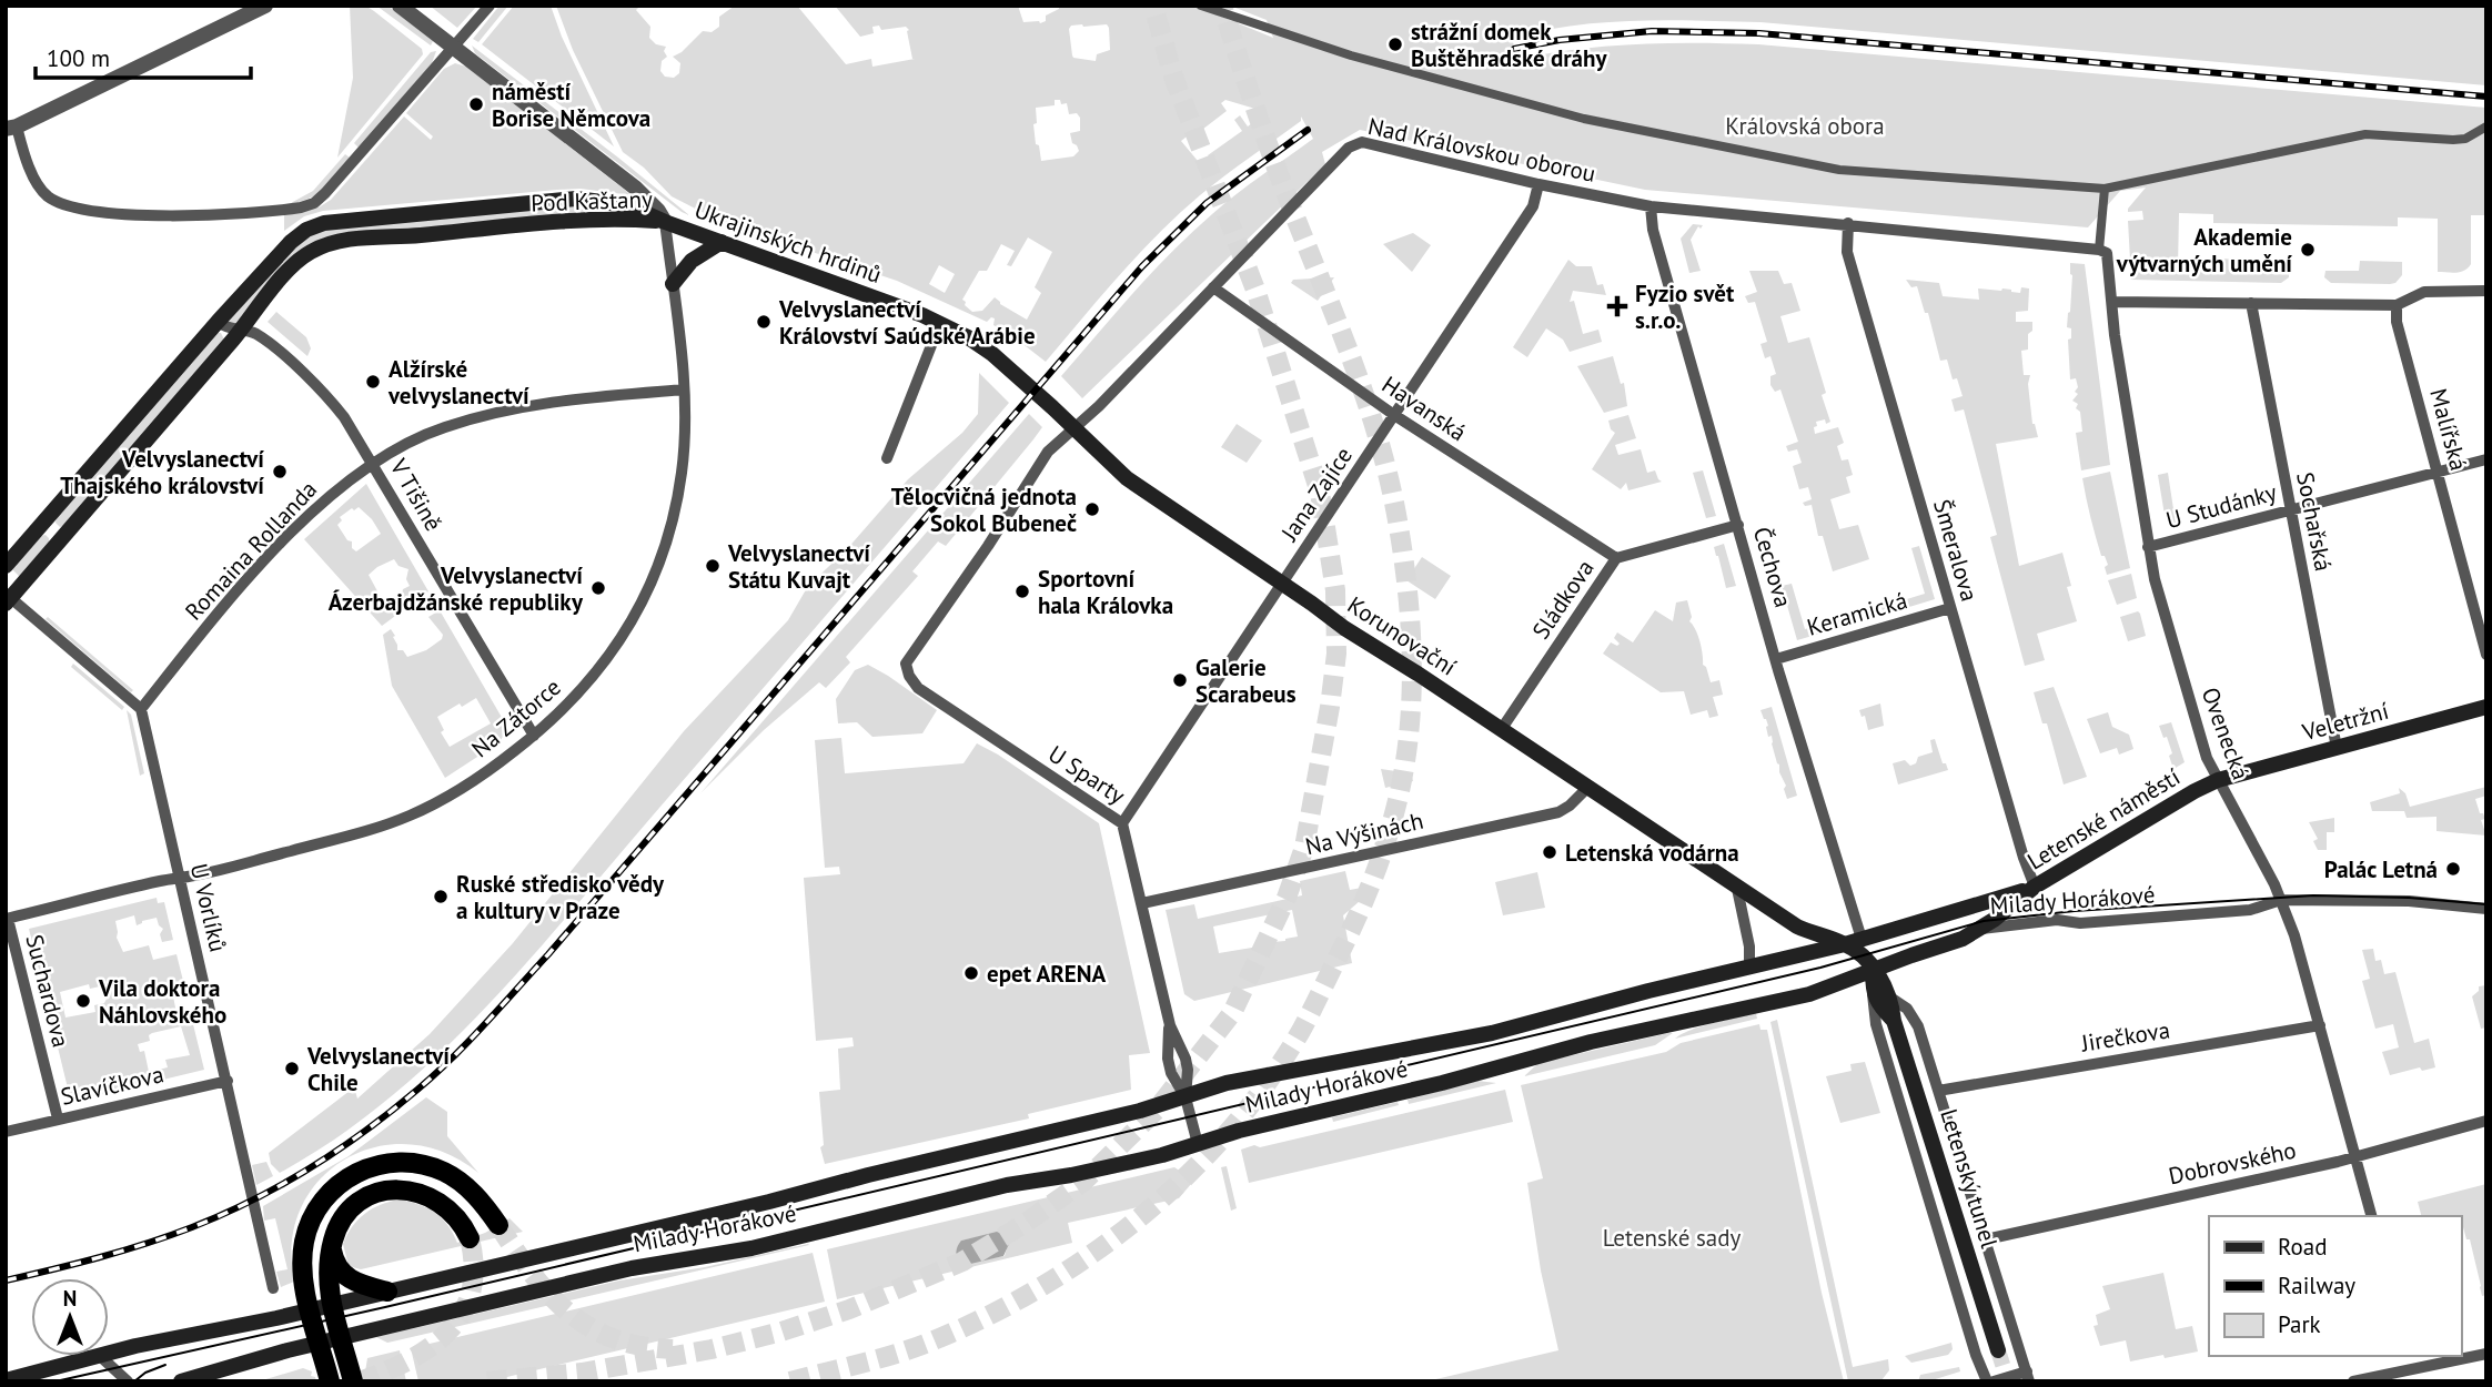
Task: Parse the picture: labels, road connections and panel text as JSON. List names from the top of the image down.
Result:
{
  "streets": {
    "main road": [
      "Pod Kaštany",
      "Ukrajinských hrdinů",
      "Korunovační",
      "Veletržní",
      "Letenské náměstí",
      "Milady Horákové",
      "Letenský tunel"
    ],
    "street": [
      "Nad Královskou oborou",
      "Havanská",
      "Malířská",
      "Jana Zajíce",
      "V Tišině",
      "U Studánky",
      "Sochařská",
      "Romaina Rollanda",
      "Šmeralova",
      "Čechova",
      "Sládkova",
      "Keramická",
      "Na Zátorce",
      "Ovenecká",
      "U Sparty",
      "Na Výšinách",
      "U Vorlíků",
      "Suchardova",
      "Jirečkova",
      "Slavíčkova",
      "Dobrovského"
    ]
  },
  "crossings": [
    ["Nad Královskou oborou", "Havanská"],
    ["Nad Královskou oborou", "Jana Zajíce"],
    ["Nad Královskou oborou", "Šmeralova"],
    ["Nad Královskou oborou", "Čechova"],
    ["Nad Královskou oborou", "Korunovační"],
    ["Nad Královskou oborou", "Ovenecká"],
    ["Nad Královskou oborou", "U Sparty"],
    ["Pod Kaštany", "Ukrajinských hrdinů"],
    ["Pod Kaštany", "V Tišině"],
    ["Pod Kaštany", "Na Zátorce"],
    ["Ukrajinských hrdinů", "Korunovační"],
    ["Ukrajinských hrdinů", "Na Zátorce"],
    ["Havanská", "Jana Zajíce"],
    ["Havanská", "Sládkova"],
    ["Malířská", "U Studánky"],
    ["Jana Zajíce", "Korunovační"],
    ["Jana Zajíce", "U Sparty"],
    ["V Tišině", "Romaina Rollanda"],
    ["V Tišině", "Na Zátorce"],
    ["U Studánky", "Sochařská"],
    ["U Studánky", "Ovenecká"],
    ["Sochařská", "Veletržní"],
    ["Romaina Rollanda", "Na Zátorce"],
    ["Romaina Rollanda", "U Vorlíků"],
    ["Šmeralova", "Keramická"],
    ["Šmeralova", "Letenské náměstí"],
    ["Šmeralova", "Milady Horákové"],
    ["Čechova", "Sládkova"],
    ["Čechova", "Keramická"],
    ["Čechova", "Milady Horákové"],
    ["Sládkova", "Korunovační"],
    ["Korunovační", "Na Výšinách"],
    ["Korunovační", "Milady Horákové"],
    ["Korunovační", "Letenský tunel"],
    ["Na Zátorce", "U Vorlíků"],
    ["Na Zátorce", "Suchardova"],
    ["Veletržní", "Ovenecká"],
    ["Veletržní", "Letenské náměstí"],
    ["Ovenecká", "Letenské náměstí"],
    ["Ovenecká", "Milady Horákové"],
    ["Ovenecká", "Jirečkova"],
    ["Ovenecká", "Dobrovského"],
    ["U Sparty", "Na Výšinách"],
    ["U Sparty", "Milady Horákové"],
    ["Letenské náměstí", "Milady Horákové"],
    ["Milady Horákové", "Letenský tunel"],
    ["U Vorlíků", "Slavíčkova"],
    ["Suchardova", "Slavíčkova"]
  ],
  "parks": ["Královská obora", "Letenské sady"],
  "places": {
    "other": [
      "strážní domek Buštěhradské dráhy",
      "náměstí Borise Němcova",
      "Akademie výtvarných umění",
      "Velvyslanectví Království Saúdské Arábie",
      "Alžírské velvyslanectví",
      "Velvyslanectví Thajského království",
      "Tělocvičná jednota Sokol Bubeneč",
      "Velvyslanectví Státu Kuvajt",
      "Velvyslanectví Ázerbajdžánské republiky",
      "Sportovní hala Královka",
      "Galerie Scarabeus",
      "Letenská vodárna",
      "Palác Letná",
      "Ruské středisko vědy a kultury v Praze",
      "epet ARENA",
      "Vila doktora Náhlovského",
      "Velvyslanectví Chile"
    ],
    "health": ["Fyzio svět s.r.o."]
  },
  "legend": ["Road", "Railway", "Park"],
  "scale_bar": "100 m",
  "north": "top"
}
